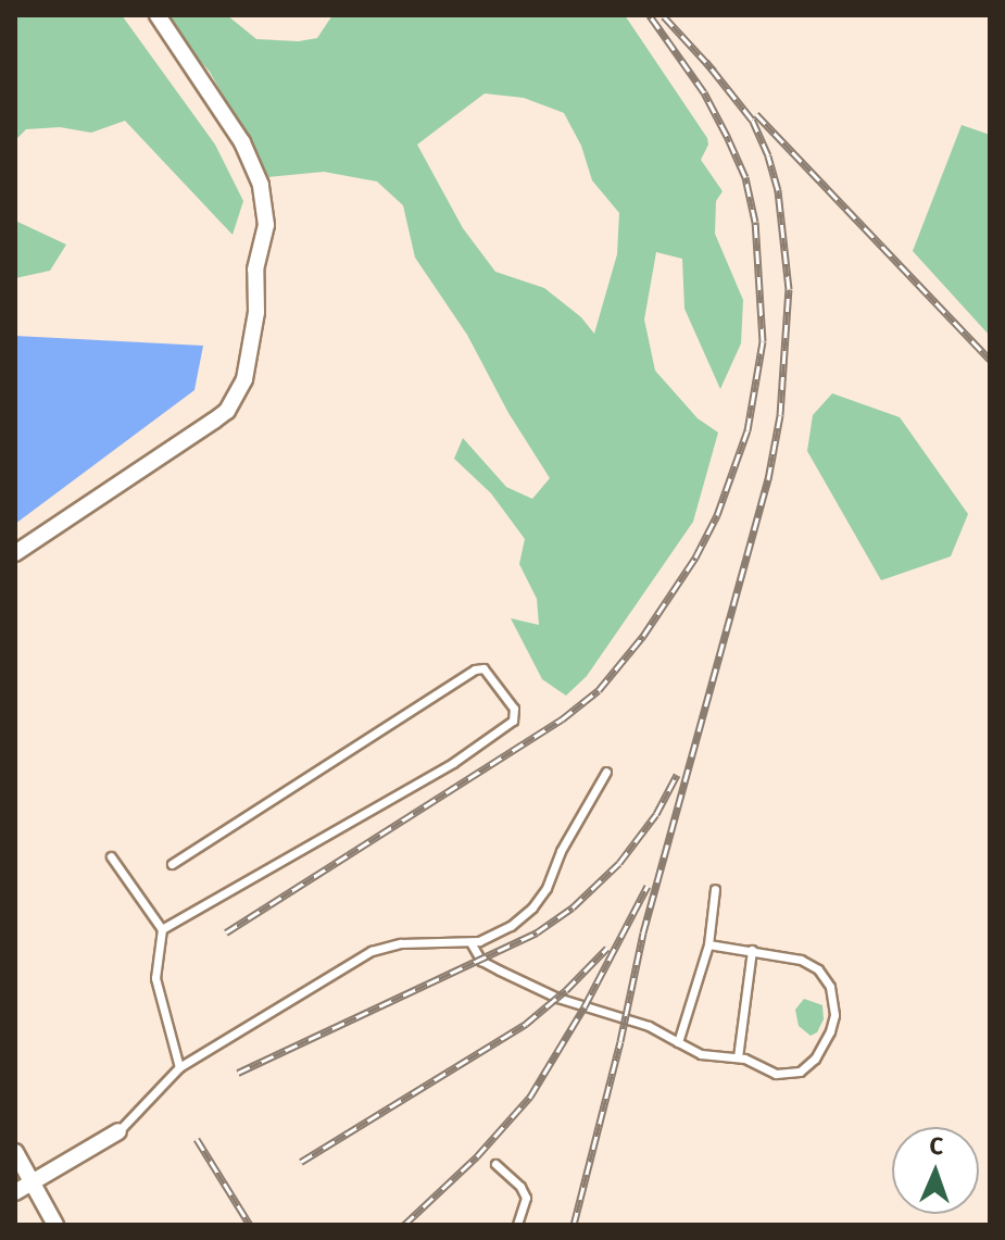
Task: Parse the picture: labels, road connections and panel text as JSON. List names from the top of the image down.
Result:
{
  "north": "top"
}
